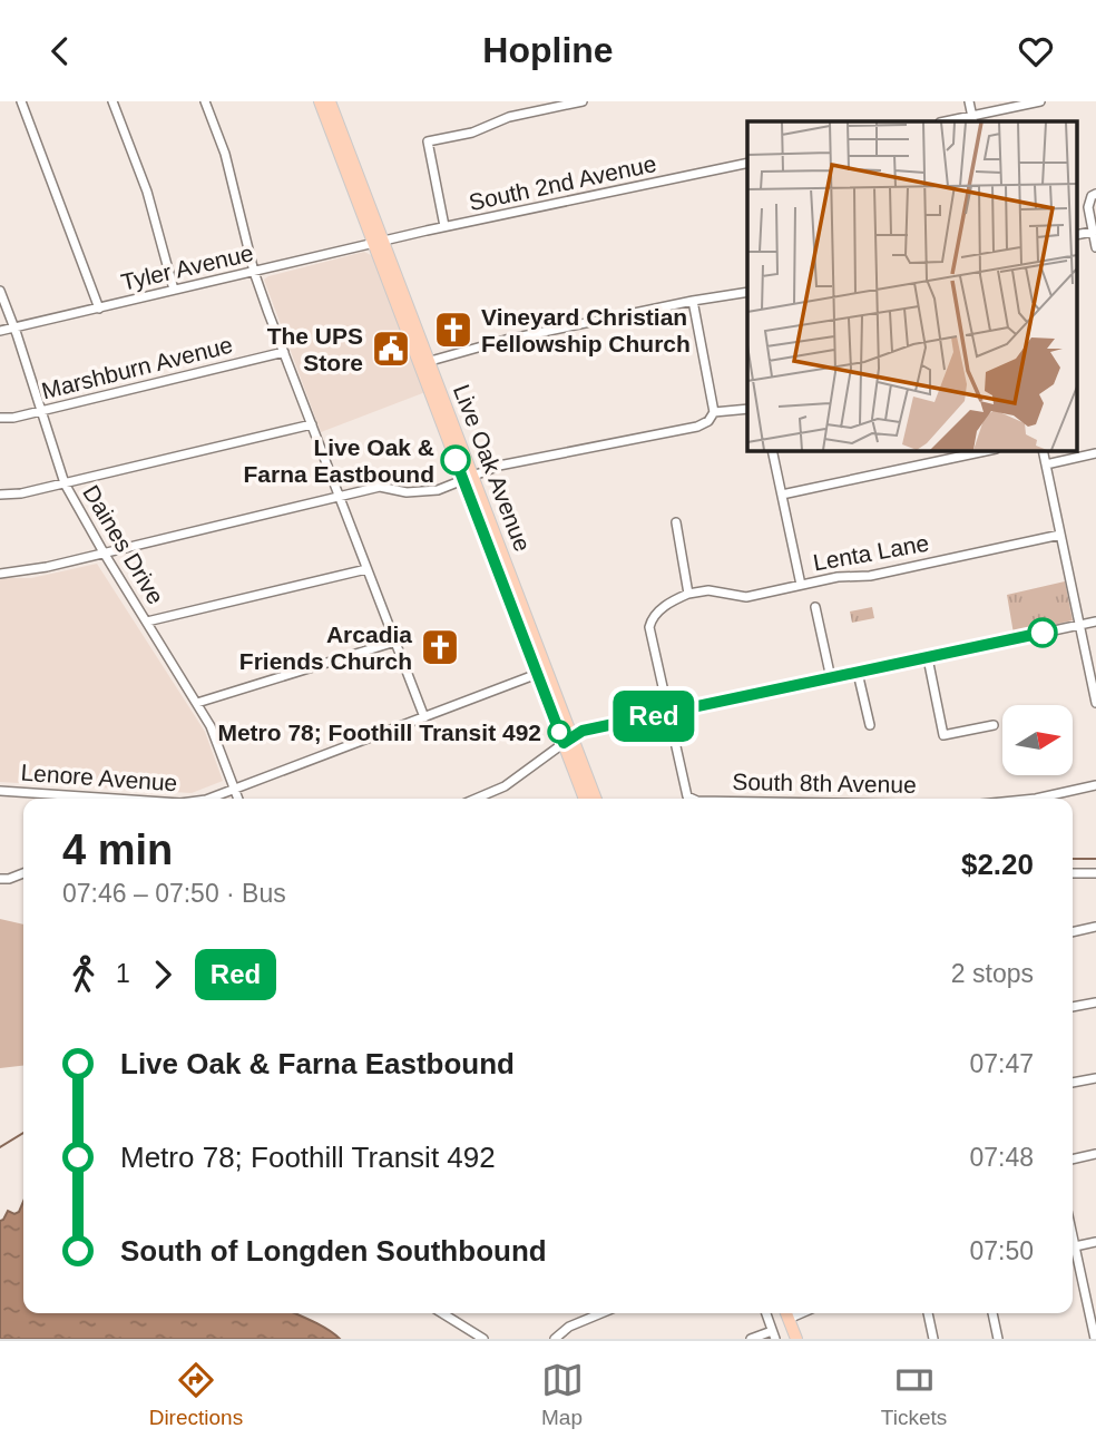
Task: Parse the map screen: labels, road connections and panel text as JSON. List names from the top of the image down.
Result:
{
  "streets": {
    "main road": ["Live Oak Avenue"],
    "street": [
      "South 2nd Avenue",
      "Tyler Avenue",
      "Marshburn Avenue",
      "Daines Drive",
      "Lenta Lane",
      "Lenore Avenue",
      "South 8th Avenue"
    ]
  },
  "crossings": [
    ["South 2nd Avenue", "Tyler Avenue"],
    ["South 2nd Avenue", "Live Oak Avenue"],
    ["Tyler Avenue", "Live Oak Avenue"],
    ["Tyler Avenue", "Daines Drive"],
    ["Marshburn Avenue", "Daines Drive"],
    ["Live Oak Avenue", "Lenore Avenue"],
    ["Daines Drive", "Lenore Avenue"]
  ],
  "places": {
    "church": ["Vineyard Christian Fellowship Church", "Arcadia Friends Church"],
    "public building": ["The UPS Store"],
    "other": ["Live Oak & Farna Eastbound", "Metro 78; Foothill Transit 492"]
  },
  "lines": ["bus line Red"],
  "north": "right",
  "page": {
    "header": "Hopline",
    "on_map": "Red",
    "heading": ["4 min", "07:46 – 07:50 · Bus", "$2.20"],
    "legs": ["1", "Red", "2 stops"],
    "list": [
      {
        "name": "Live Oak & Farna Eastbound",
        "value": "07:47"
      },
      {
        "name": "Metro 78; Foothill Transit 492",
        "value": "07:48"
      },
      {
        "name": "South of Longden Southbound",
        "value": "07:50"
      }
    ],
    "tabs": ["Directions", "Map", "Tickets"]
  }
}
